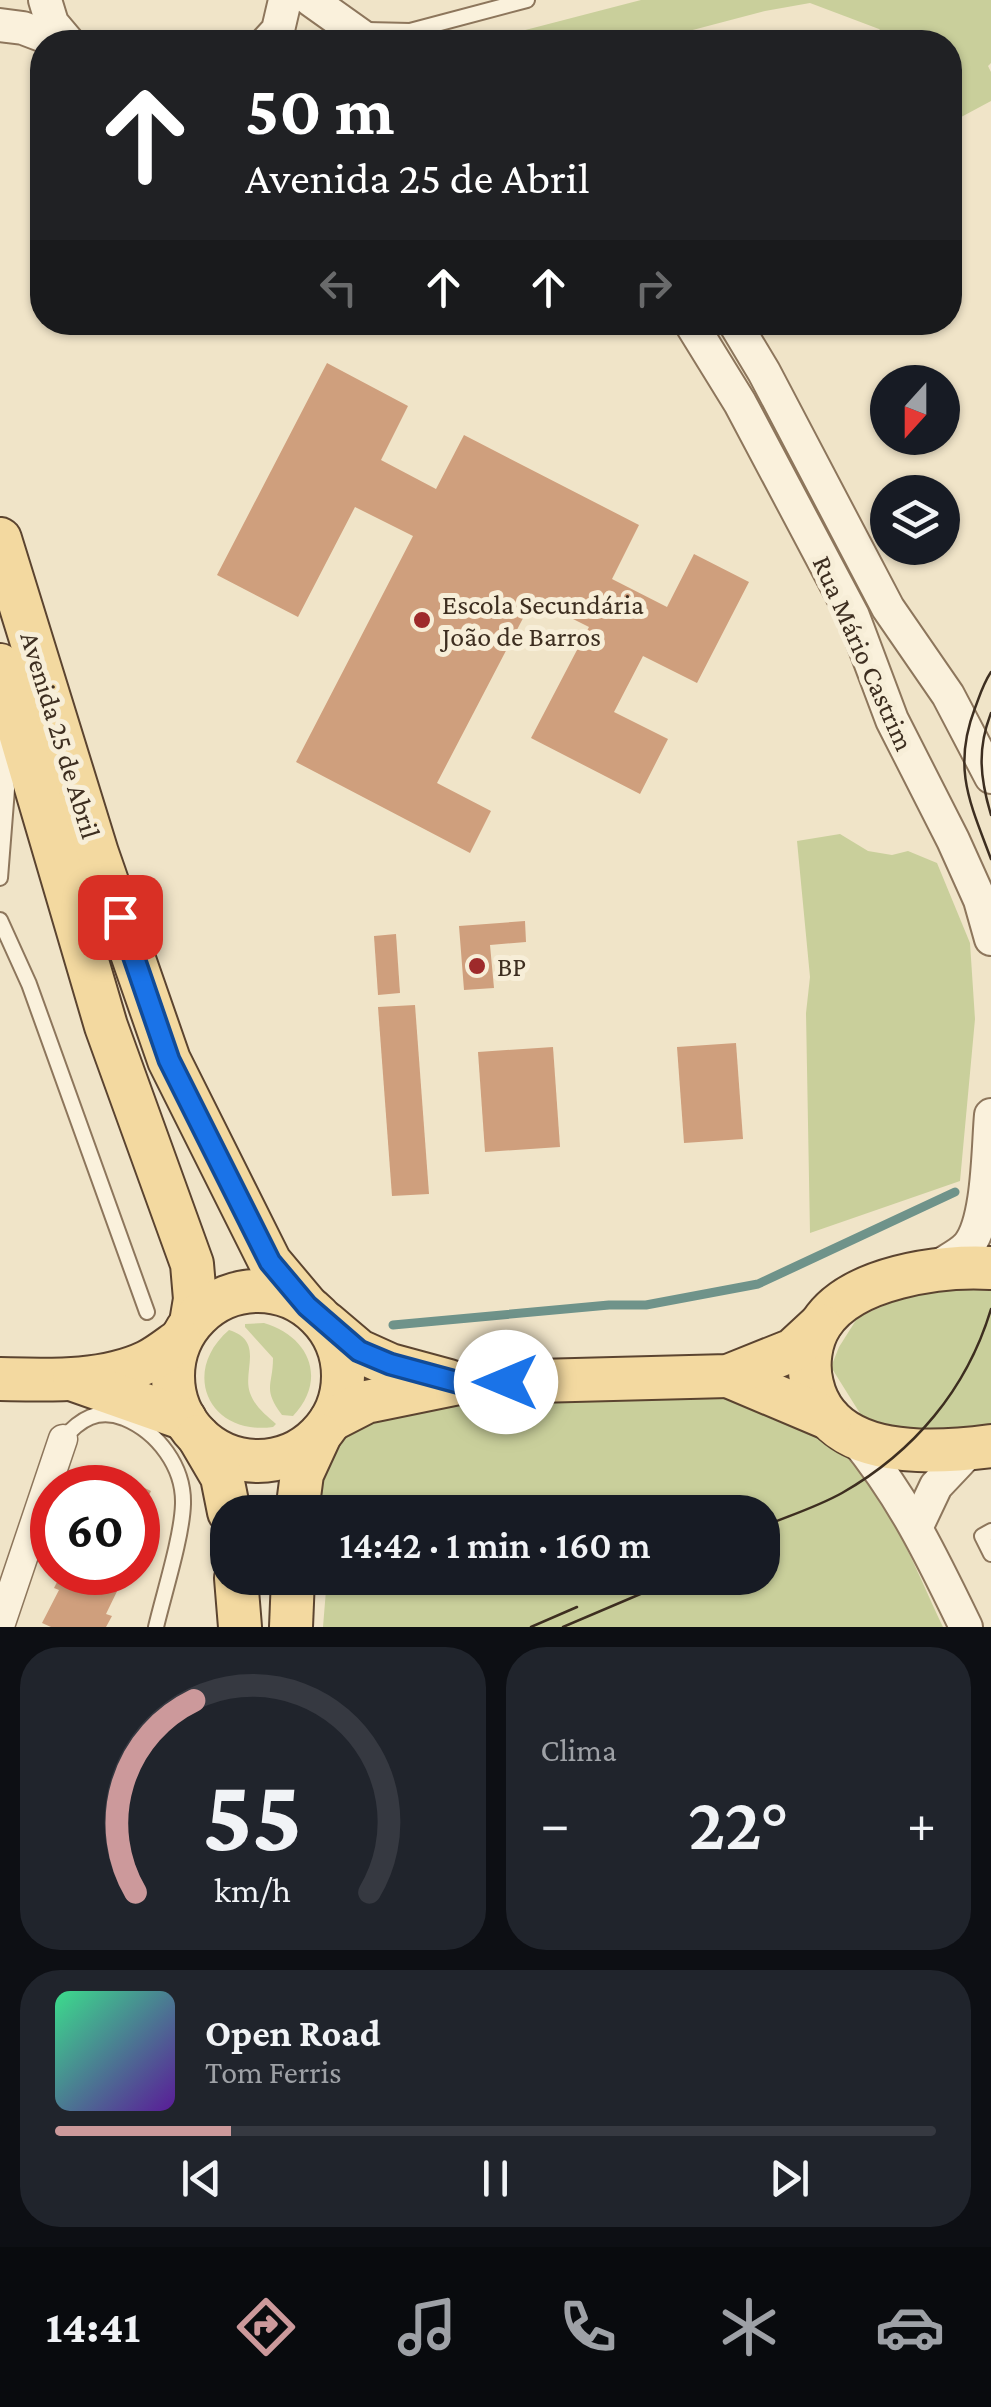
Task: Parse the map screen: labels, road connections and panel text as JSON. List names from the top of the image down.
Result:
{
  "streets": {
    "main road": ["Avenida 25 de Abril"],
    "street": ["Rua Mário Castrim"]
  },
  "places": ["Escola Secundária João de Barros", "BP"],
  "north": "bottom",
  "page": {
    "turn": ["50 m", "Avenida 25 de Abril"],
    "limit": "60",
    "trip": "14:42 · 1 min · 160 m",
    "tile": "Clima",
    "heat": ["−", "22°", "+"],
    "song": ["Open Road", "Tom Ferris"],
    "tabs": "14:41",
    "gauge": ["55", "km/h"]
  }
}
